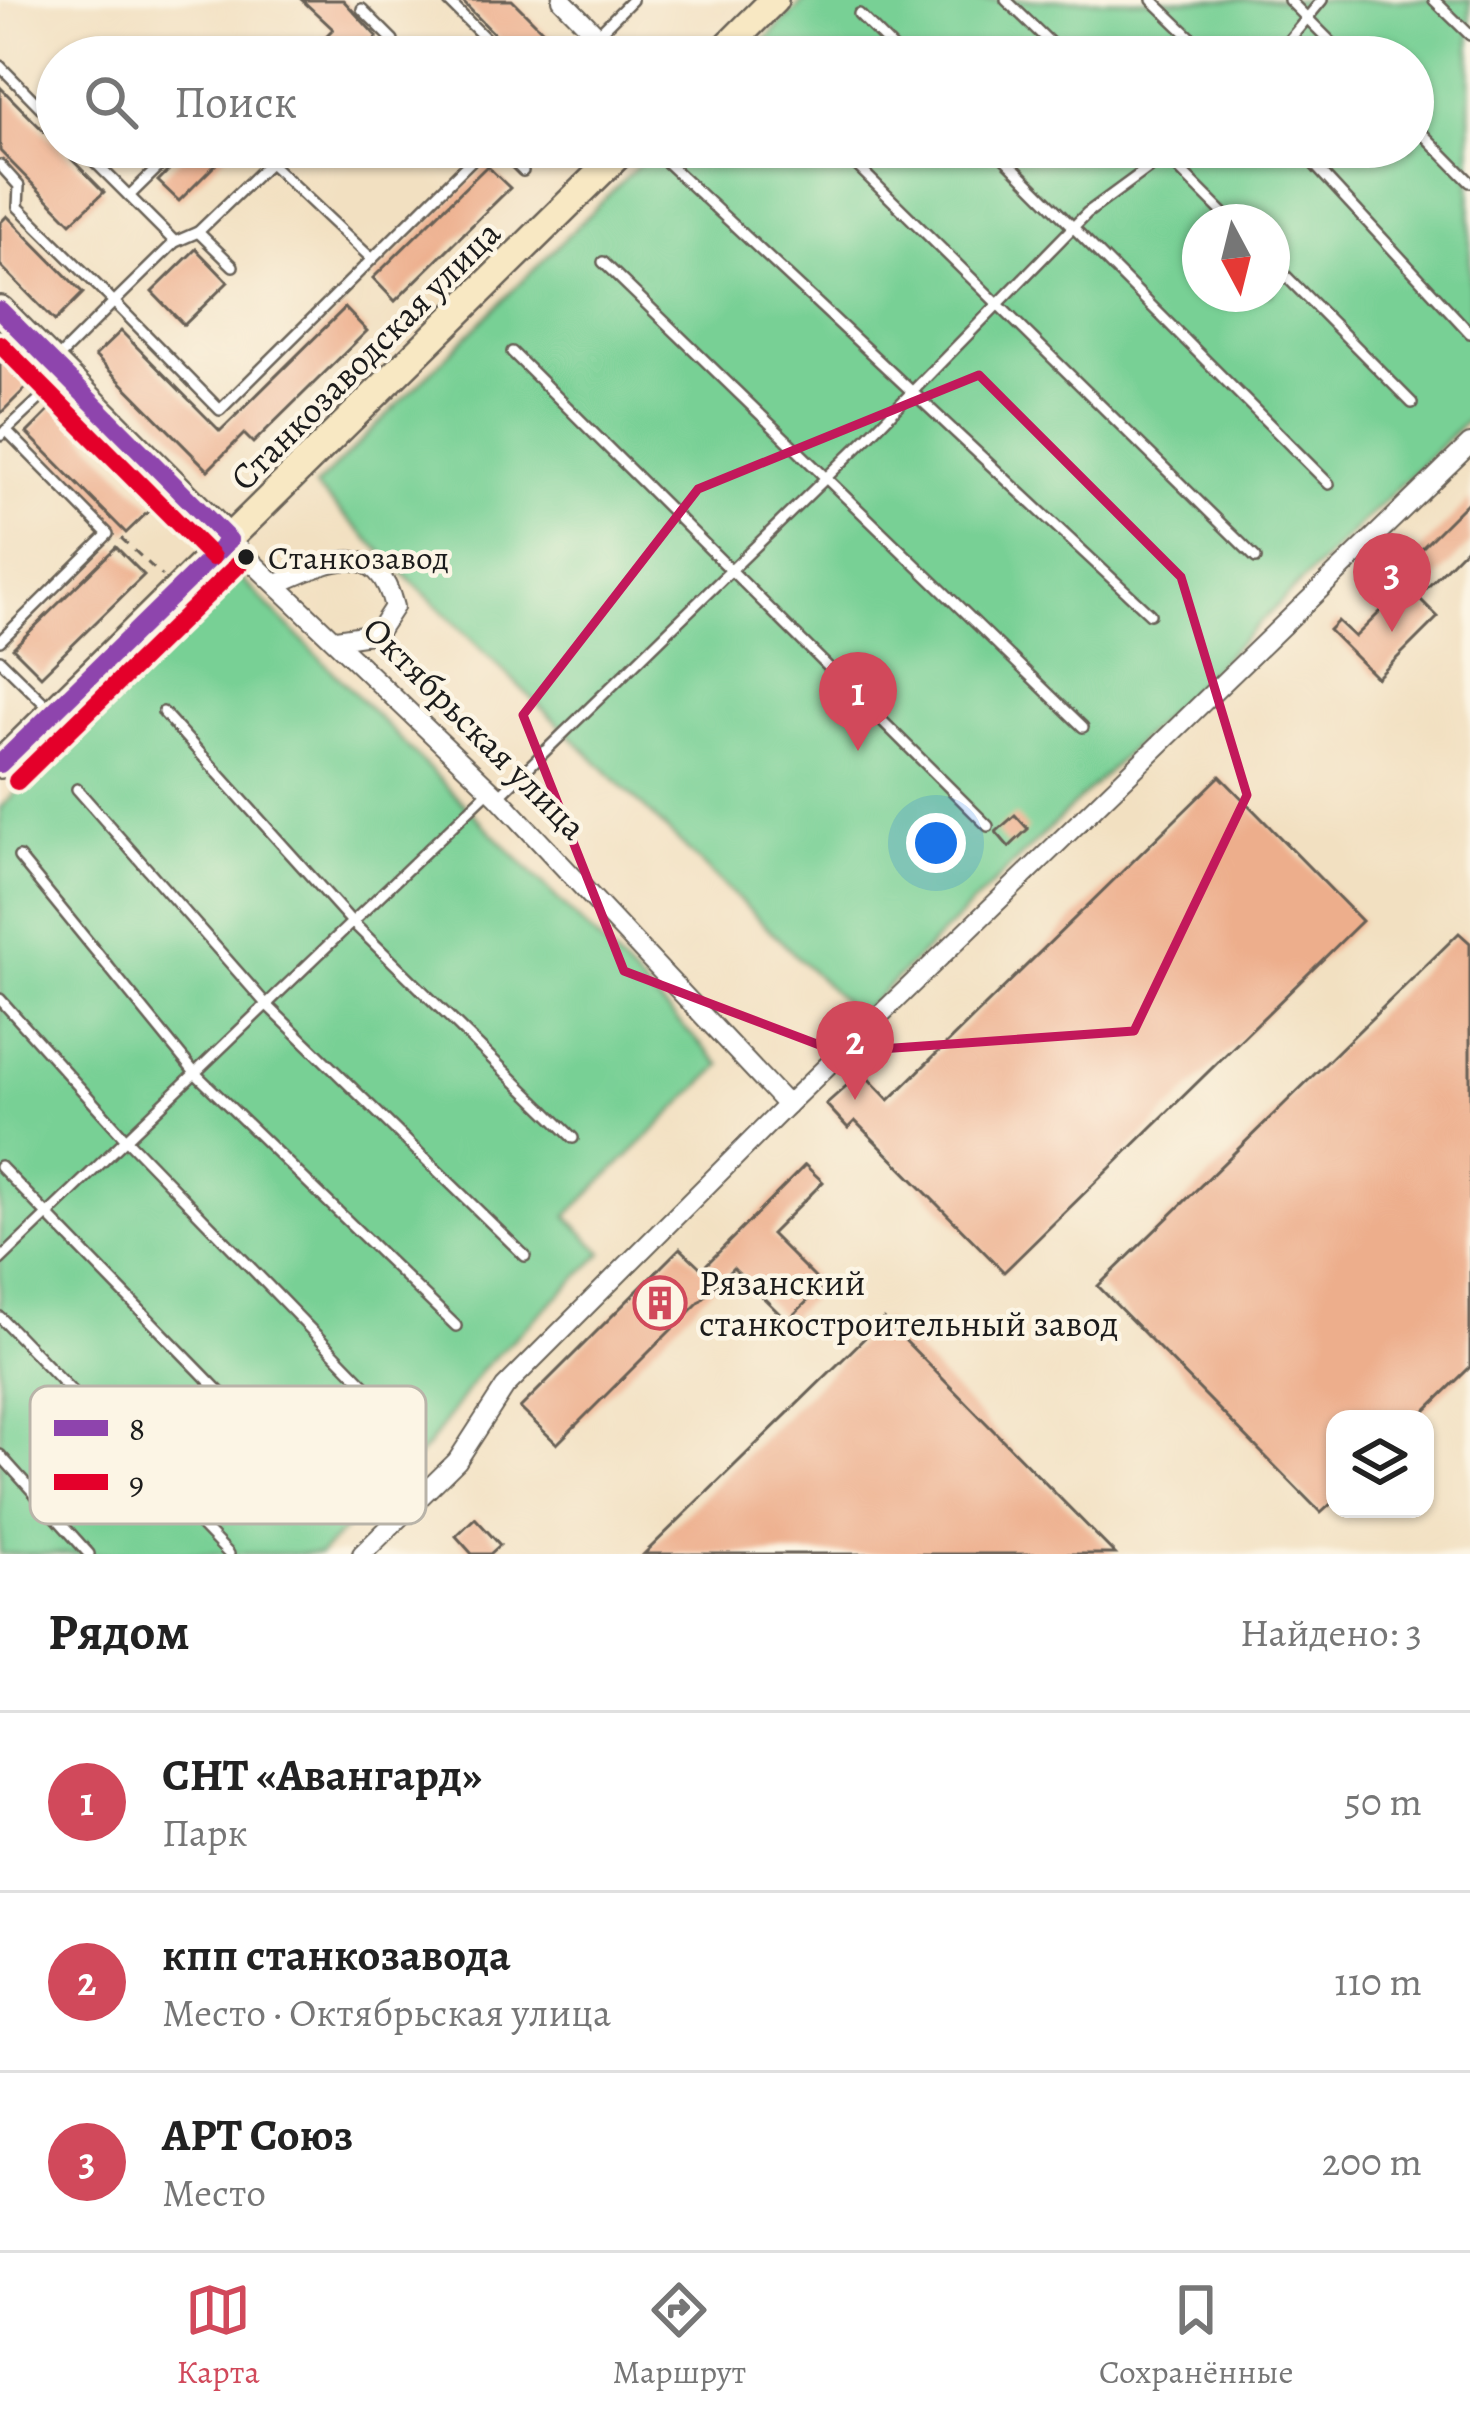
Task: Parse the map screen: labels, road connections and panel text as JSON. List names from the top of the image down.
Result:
{
  "streets": {
    "street": ["Станкозаводская улица", "Октябрьская улица"]
  },
  "crossings": [
    ["Станкозаводская улица", "Октябрьская улица"]
  ],
  "places": {
    "other": ["Станкозавод"],
    "building": ["Рязанский станкостроительный завод"]
  },
  "lines": ["transit line 8", "transit line 9"],
  "legend": ["8", "9"],
  "north": "bottom",
  "page": {
    "search": "Поиск",
    "pins": ["3", "1", "2"],
    "heading": ["Рядом", "Найдено: 3"],
    "list": [
      {
        "mark": "1",
        "name": "СНТ «Авангард»",
        "note": "Парк",
        "value": "50 m"
      },
      {
        "mark": "2",
        "name": "кпп станкозавода",
        "note": "Место · Октябрьская улица",
        "value": "110 m"
      },
      {
        "mark": "3",
        "name": "АРТ Союз",
        "note": "Место",
        "value": "200 m"
      }
    ],
    "nav": ["Карта", "Маршрут", "Сохранённые"]
  }
}
